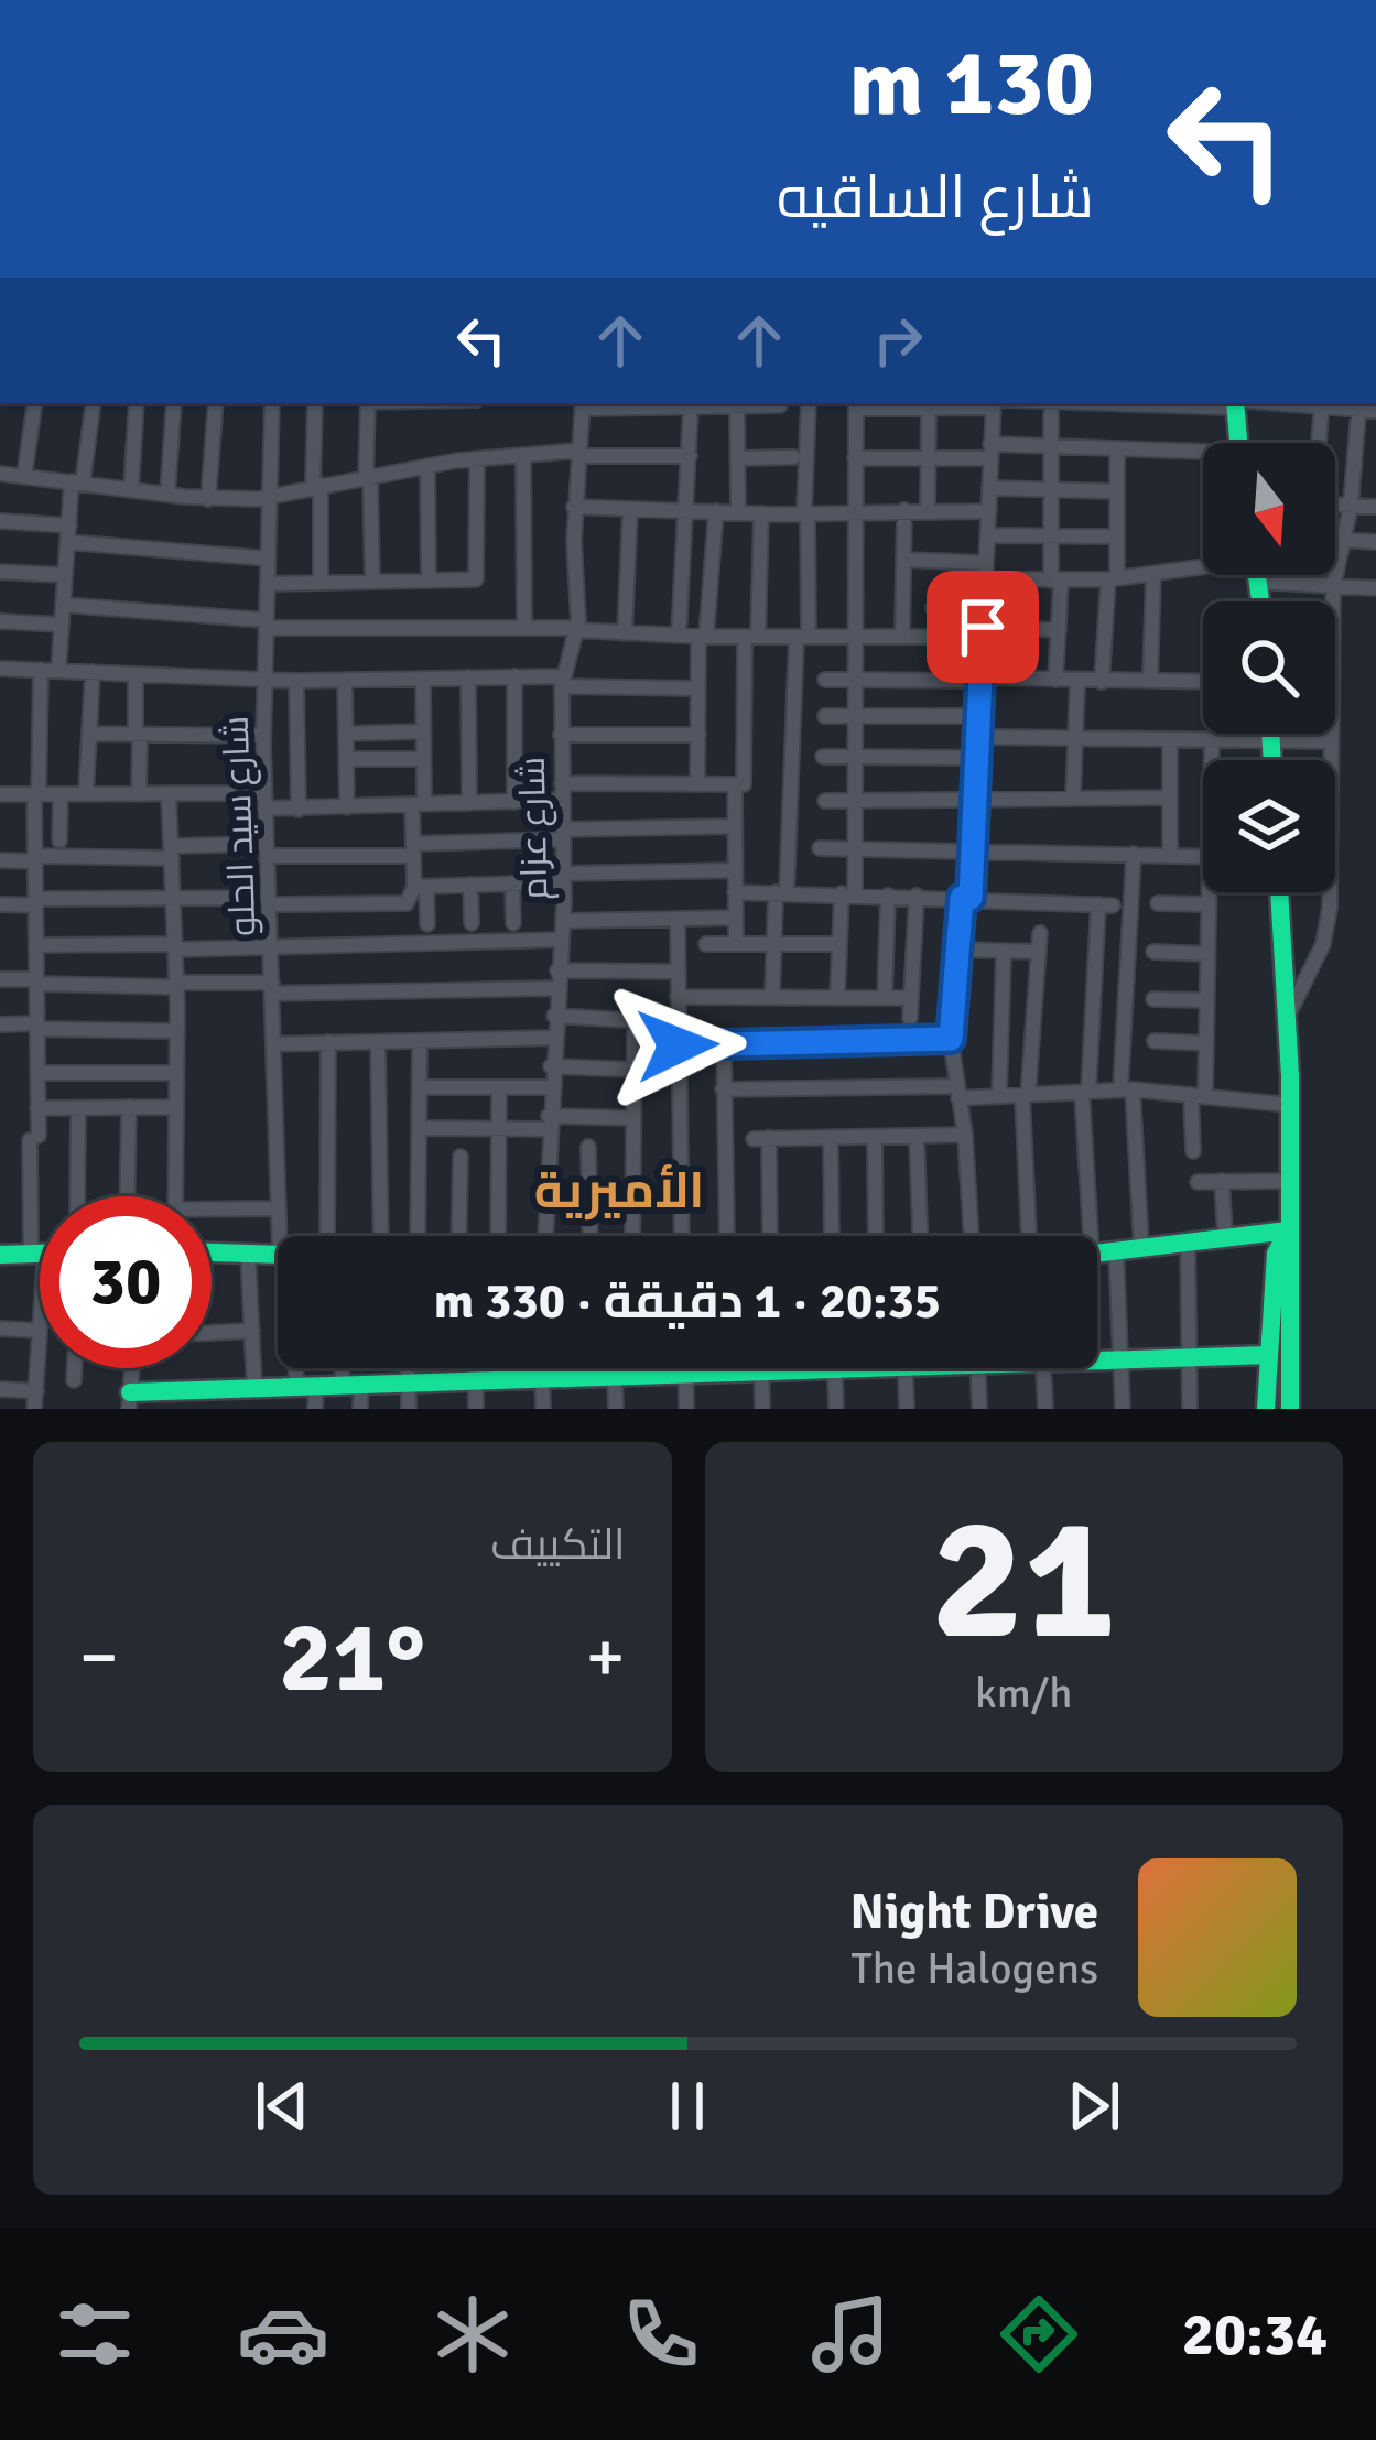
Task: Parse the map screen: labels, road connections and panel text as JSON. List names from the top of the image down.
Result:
{
  "streets": {
    "street": ["شارع سيد الحلو", "شارع عزام"]
  },
  "districts": ["الأميرية"],
  "north": "bottom",
  "page": {
    "turn": ["130 m", "شارع الساقيه"],
    "limit": "30",
    "trip": "20:35 · 1 دقيقة · 330 m",
    "tile": [
      ["21", "km/h"],
      "التكييف"
    ],
    "heat": ["−", "21°", "+"],
    "song": ["Night Drive", "The Halogens"],
    "tabs": "20:34"
  }
}
